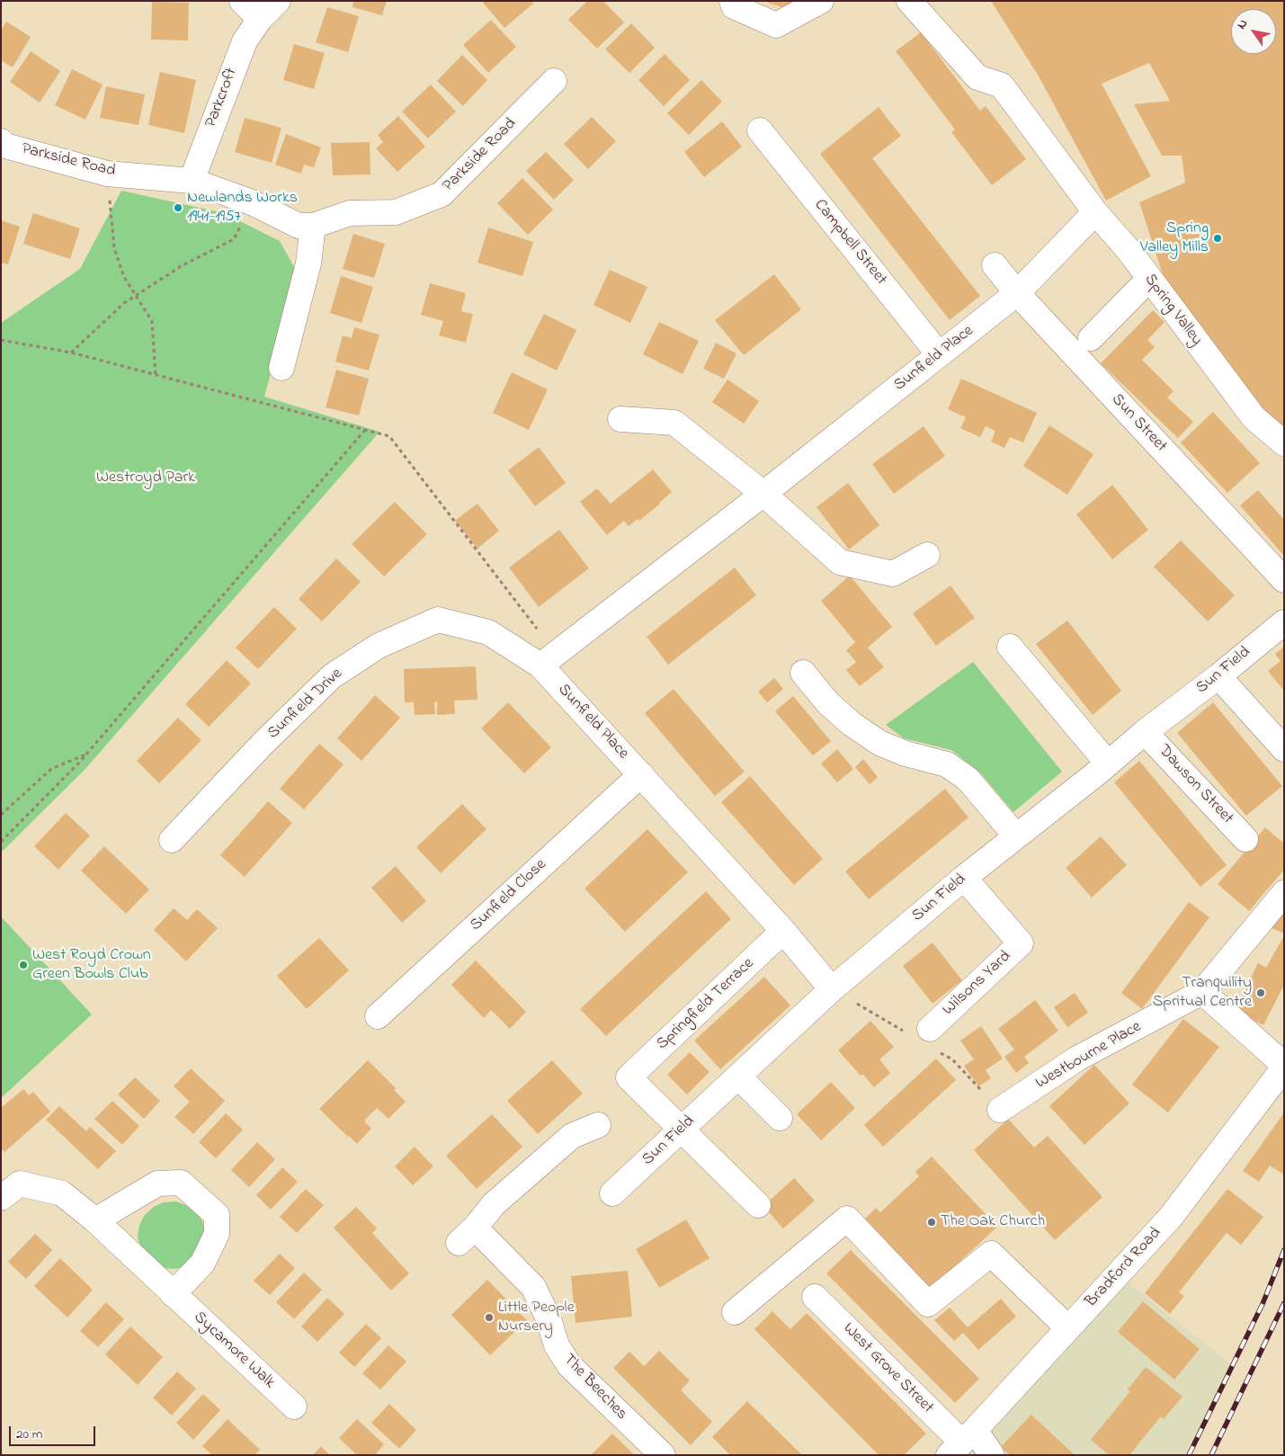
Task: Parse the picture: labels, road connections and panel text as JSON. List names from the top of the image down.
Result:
{
  "streets": {
    "street": [
      "Parkcroft",
      "Parkside Road",
      "Campbell Street",
      "Spring Valley",
      "Sunfield Place",
      "Sun Street",
      "Sun Field",
      "Sunfield Drive",
      "Dawson Street",
      "Sunfield Close",
      "Wilsons Yard",
      "Springfield Terrace",
      "Westbourne Place",
      "Bradford Road",
      "Sycamore Walk",
      "West Grove Street",
      "The Beeches"
    ]
  },
  "crossings": [
    ["Parkcroft", "Parkside Road"],
    ["Campbell Street", "Sunfield Place"],
    ["Spring Valley", "Sunfield Place"],
    ["Sunfield Place", "Sun Street"],
    ["Sunfield Place", "Sun Field"],
    ["Sunfield Place", "Sunfield Drive"],
    ["Sunfield Place", "Sunfield Close"],
    ["Sunfield Place", "Springfield Terrace"],
    ["Sun Field", "Dawson Street"],
    ["Sun Field", "Wilsons Yard"],
    ["Sun Field", "Springfield Terrace"],
    ["Bradford Road", "West Grove Street"]
  ],
  "parks": ["Westroyd Park"],
  "places": [
    "Newlands Works 1941-1957",
    "Spring Valley Mills",
    "West Royd Crown Green Bowls Club",
    "Tranquility Spritual Centre",
    "The Oak Church",
    "Little People Nursery"
  ],
  "scale_bar": "20 m",
  "north": "top left"
}
